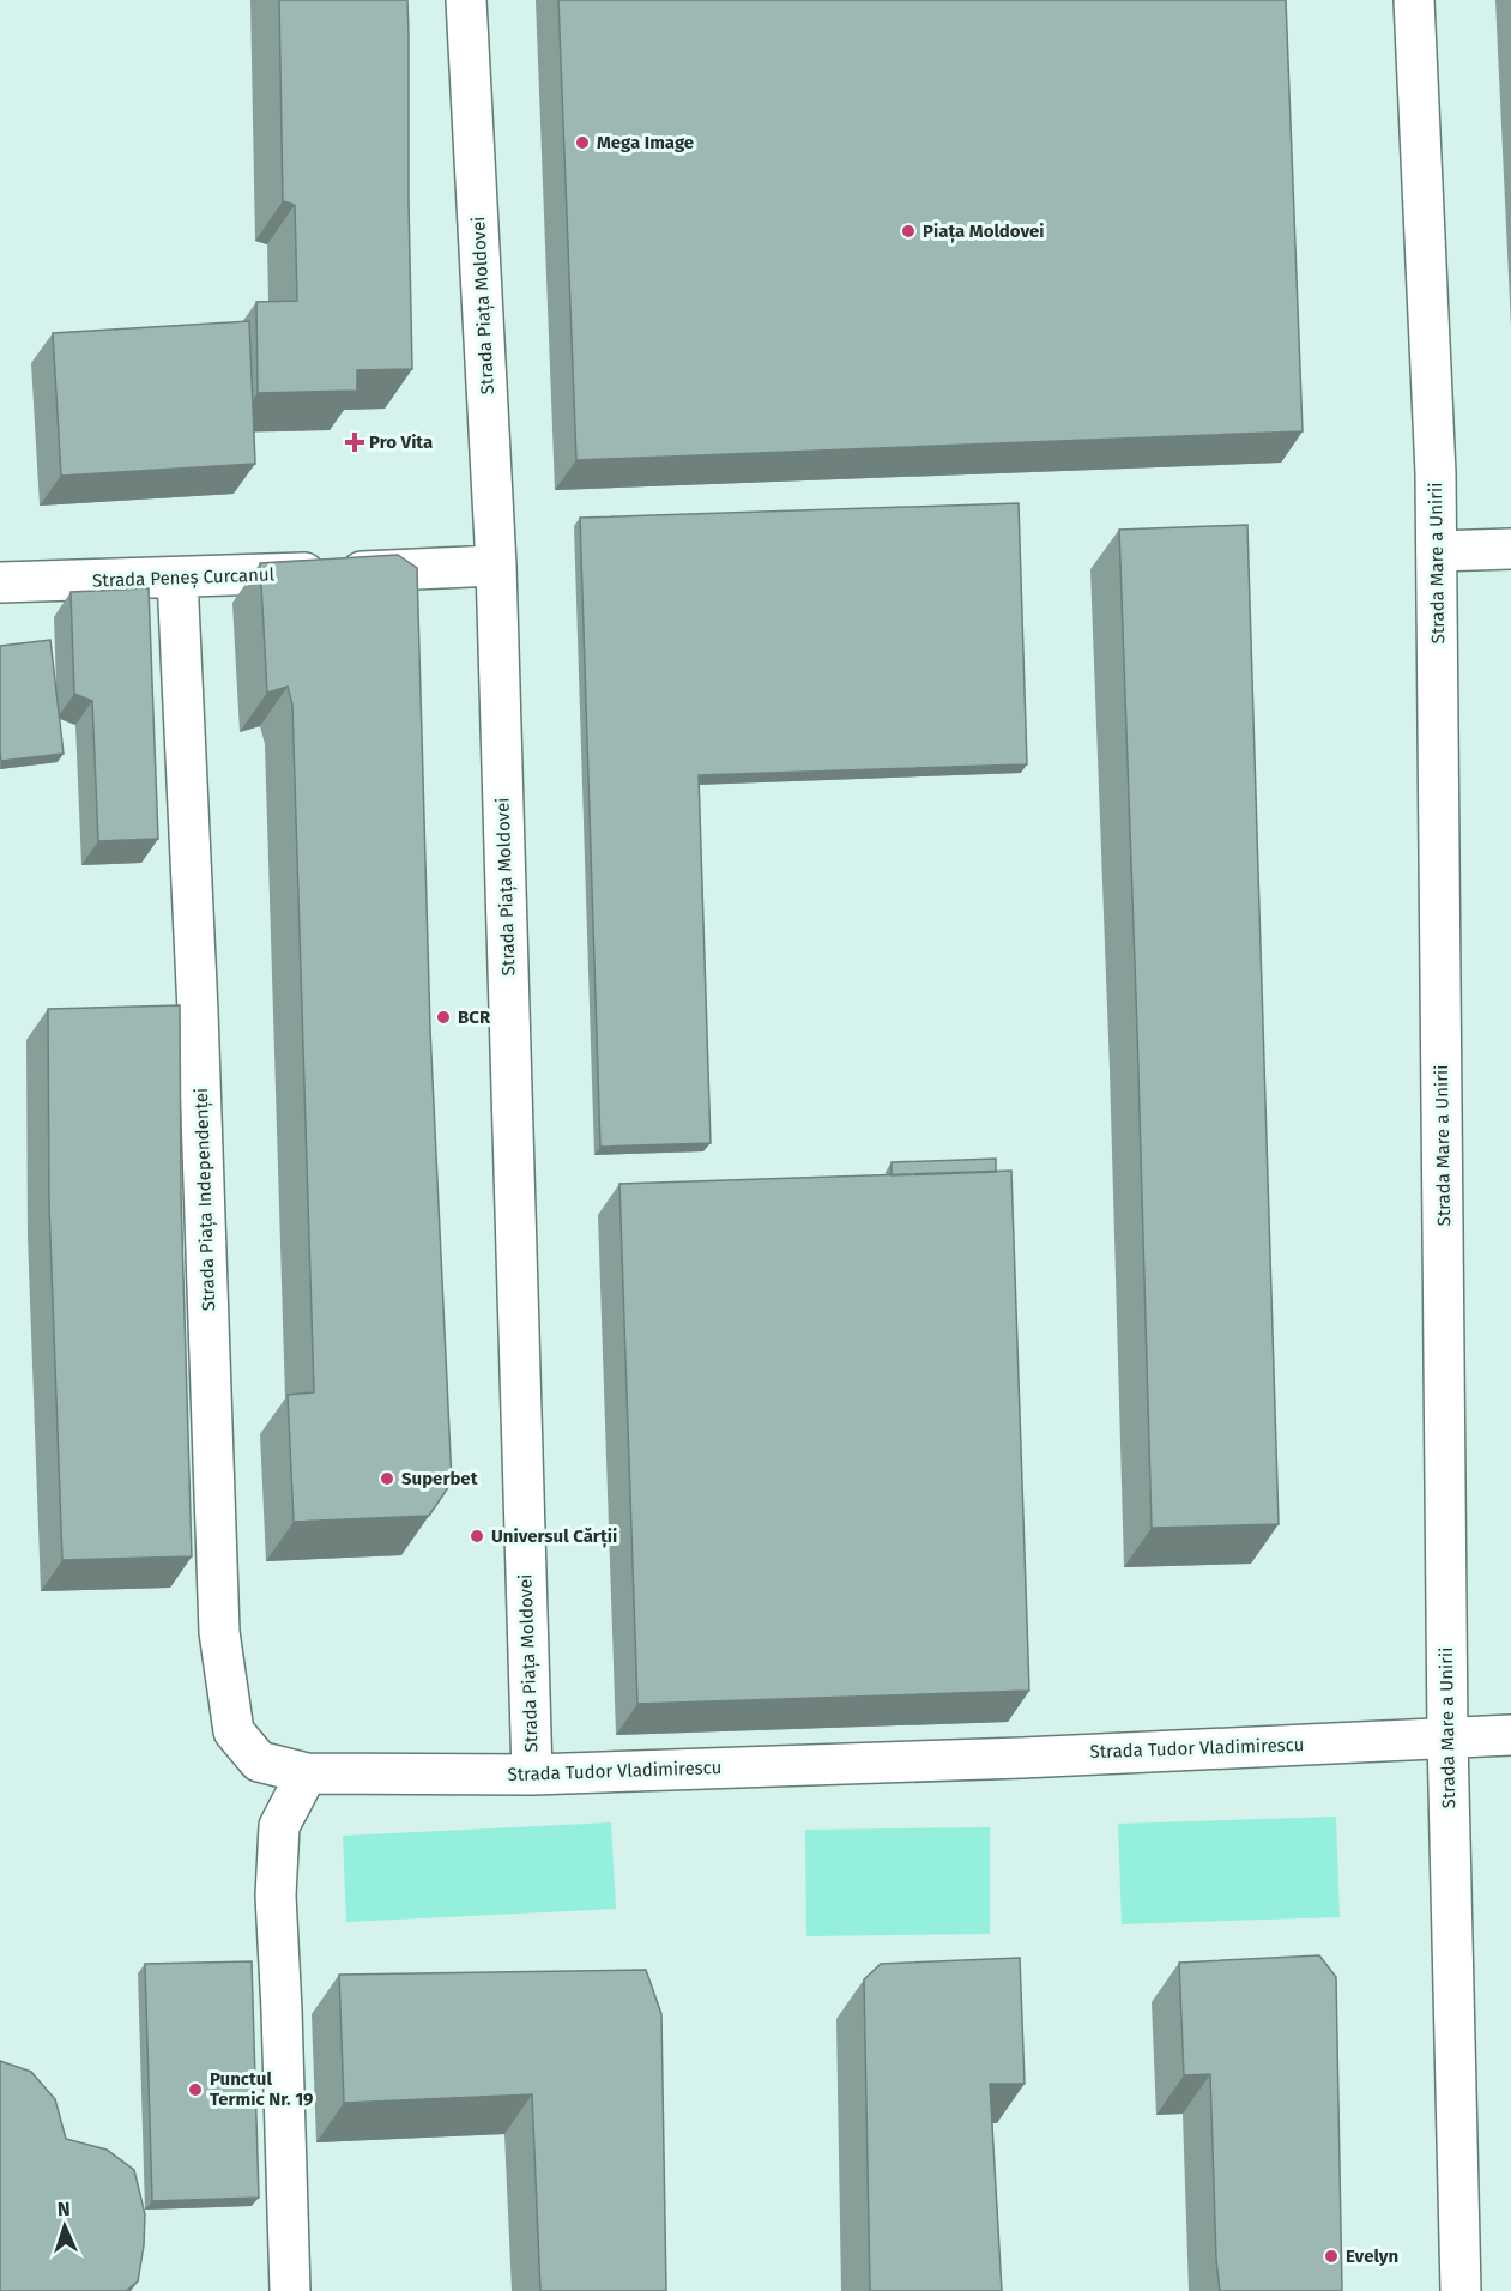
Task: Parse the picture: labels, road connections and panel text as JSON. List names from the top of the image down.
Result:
{
  "streets": {
    "street": [
      "Strada Piața Moldovei",
      "Strada Mare a Unirii",
      "Strada Peneș Curcanul",
      "Strada Piața Independenței",
      "Strada Tudor Vladimirescu"
    ]
  },
  "crossings": [
    ["Strada Piața Moldovei", "Strada Peneș Curcanul"],
    ["Strada Piața Moldovei", "Strada Tudor Vladimirescu"],
    ["Strada Mare a Unirii", "Strada Tudor Vladimirescu"],
    ["Strada Peneș Curcanul", "Strada Piața Independenței"],
    ["Strada Piața Independenței", "Strada Tudor Vladimirescu"]
  ],
  "places": {
    "other": [
      "Mega Image",
      "Piața Moldovei",
      "BCR",
      "Superbet",
      "Universul Cărții",
      "Punctul Termic Nr. 19",
      "Evelyn"
    ],
    "health": ["Pro Vita"]
  },
  "north": "top"
}
